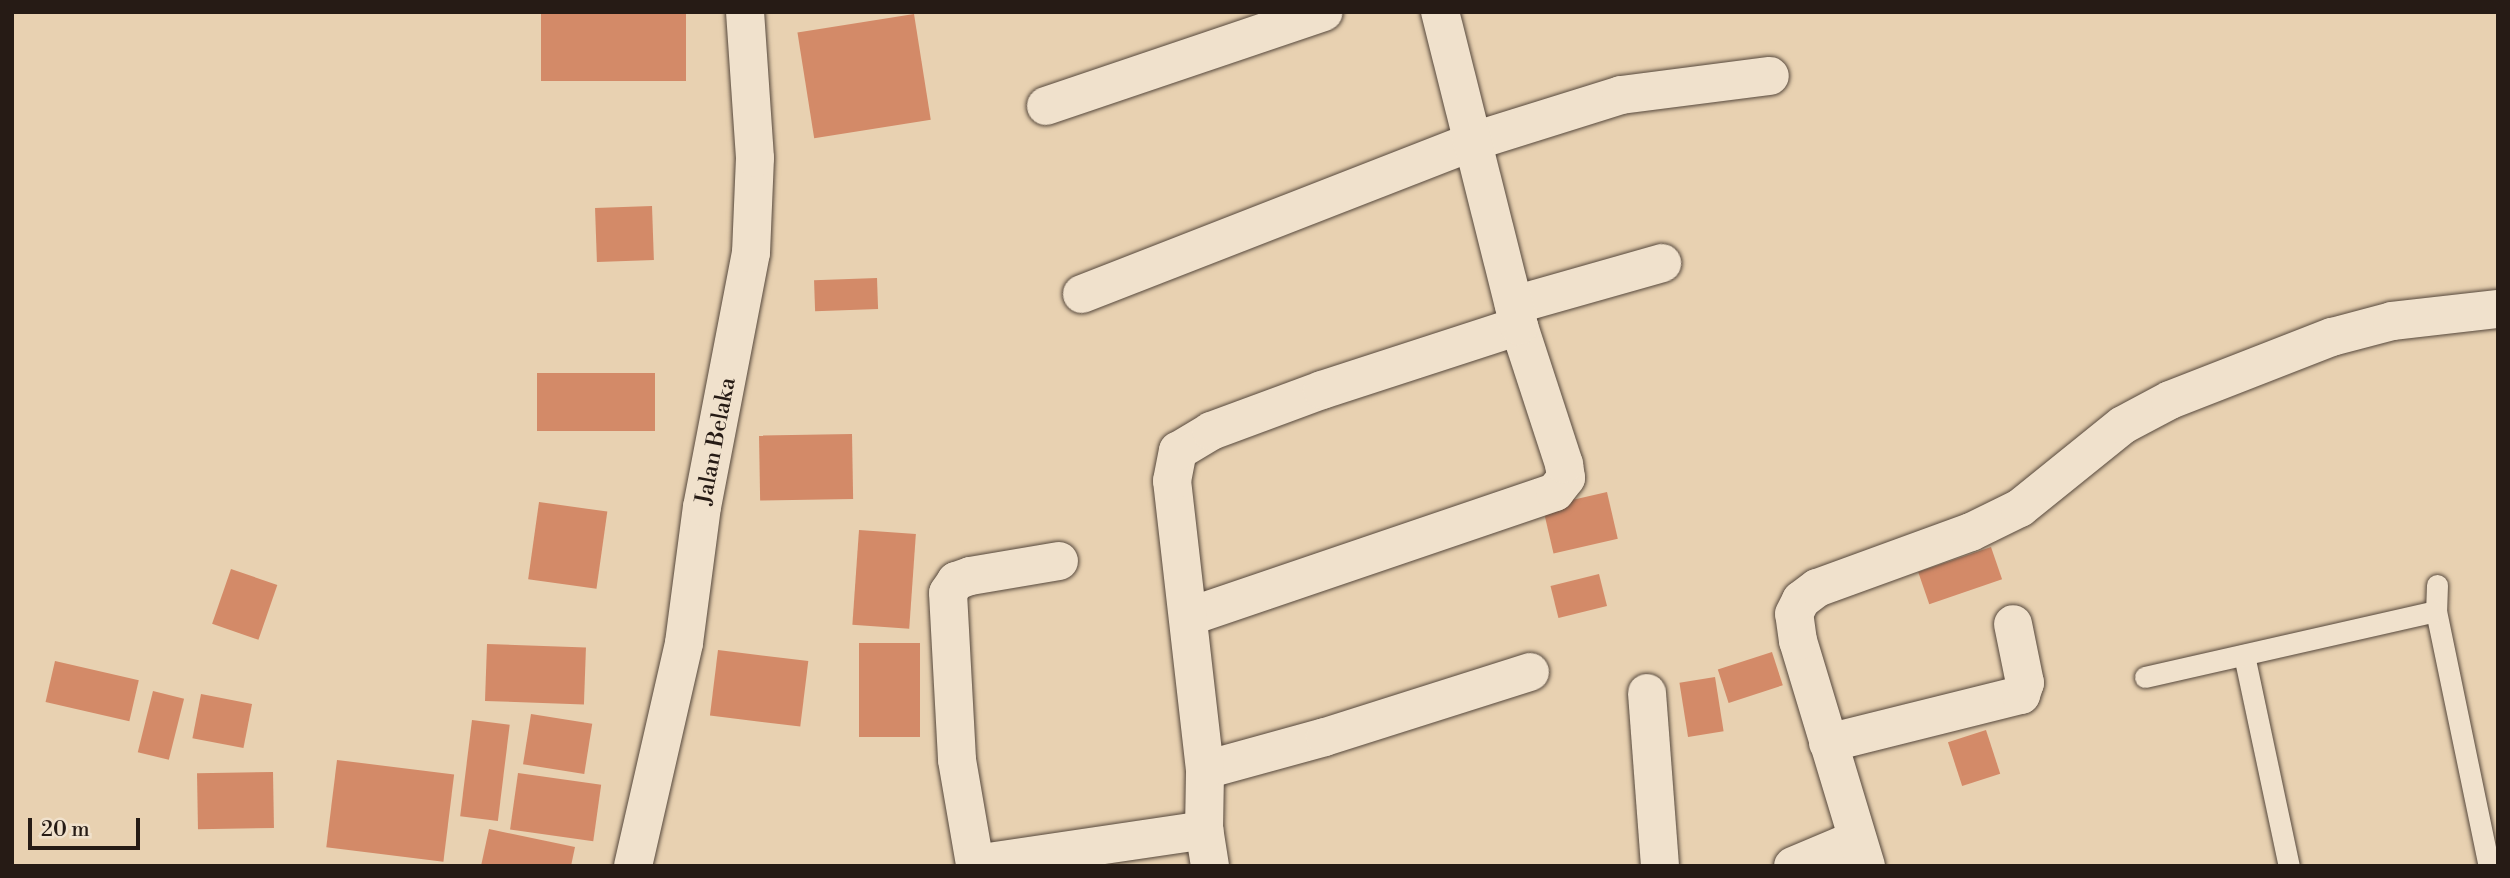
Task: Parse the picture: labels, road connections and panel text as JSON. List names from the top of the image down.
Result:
{
  "streets": {
    "street": ["Jalan Belaka"]
  },
  "scale_bar": "20 m"
}
